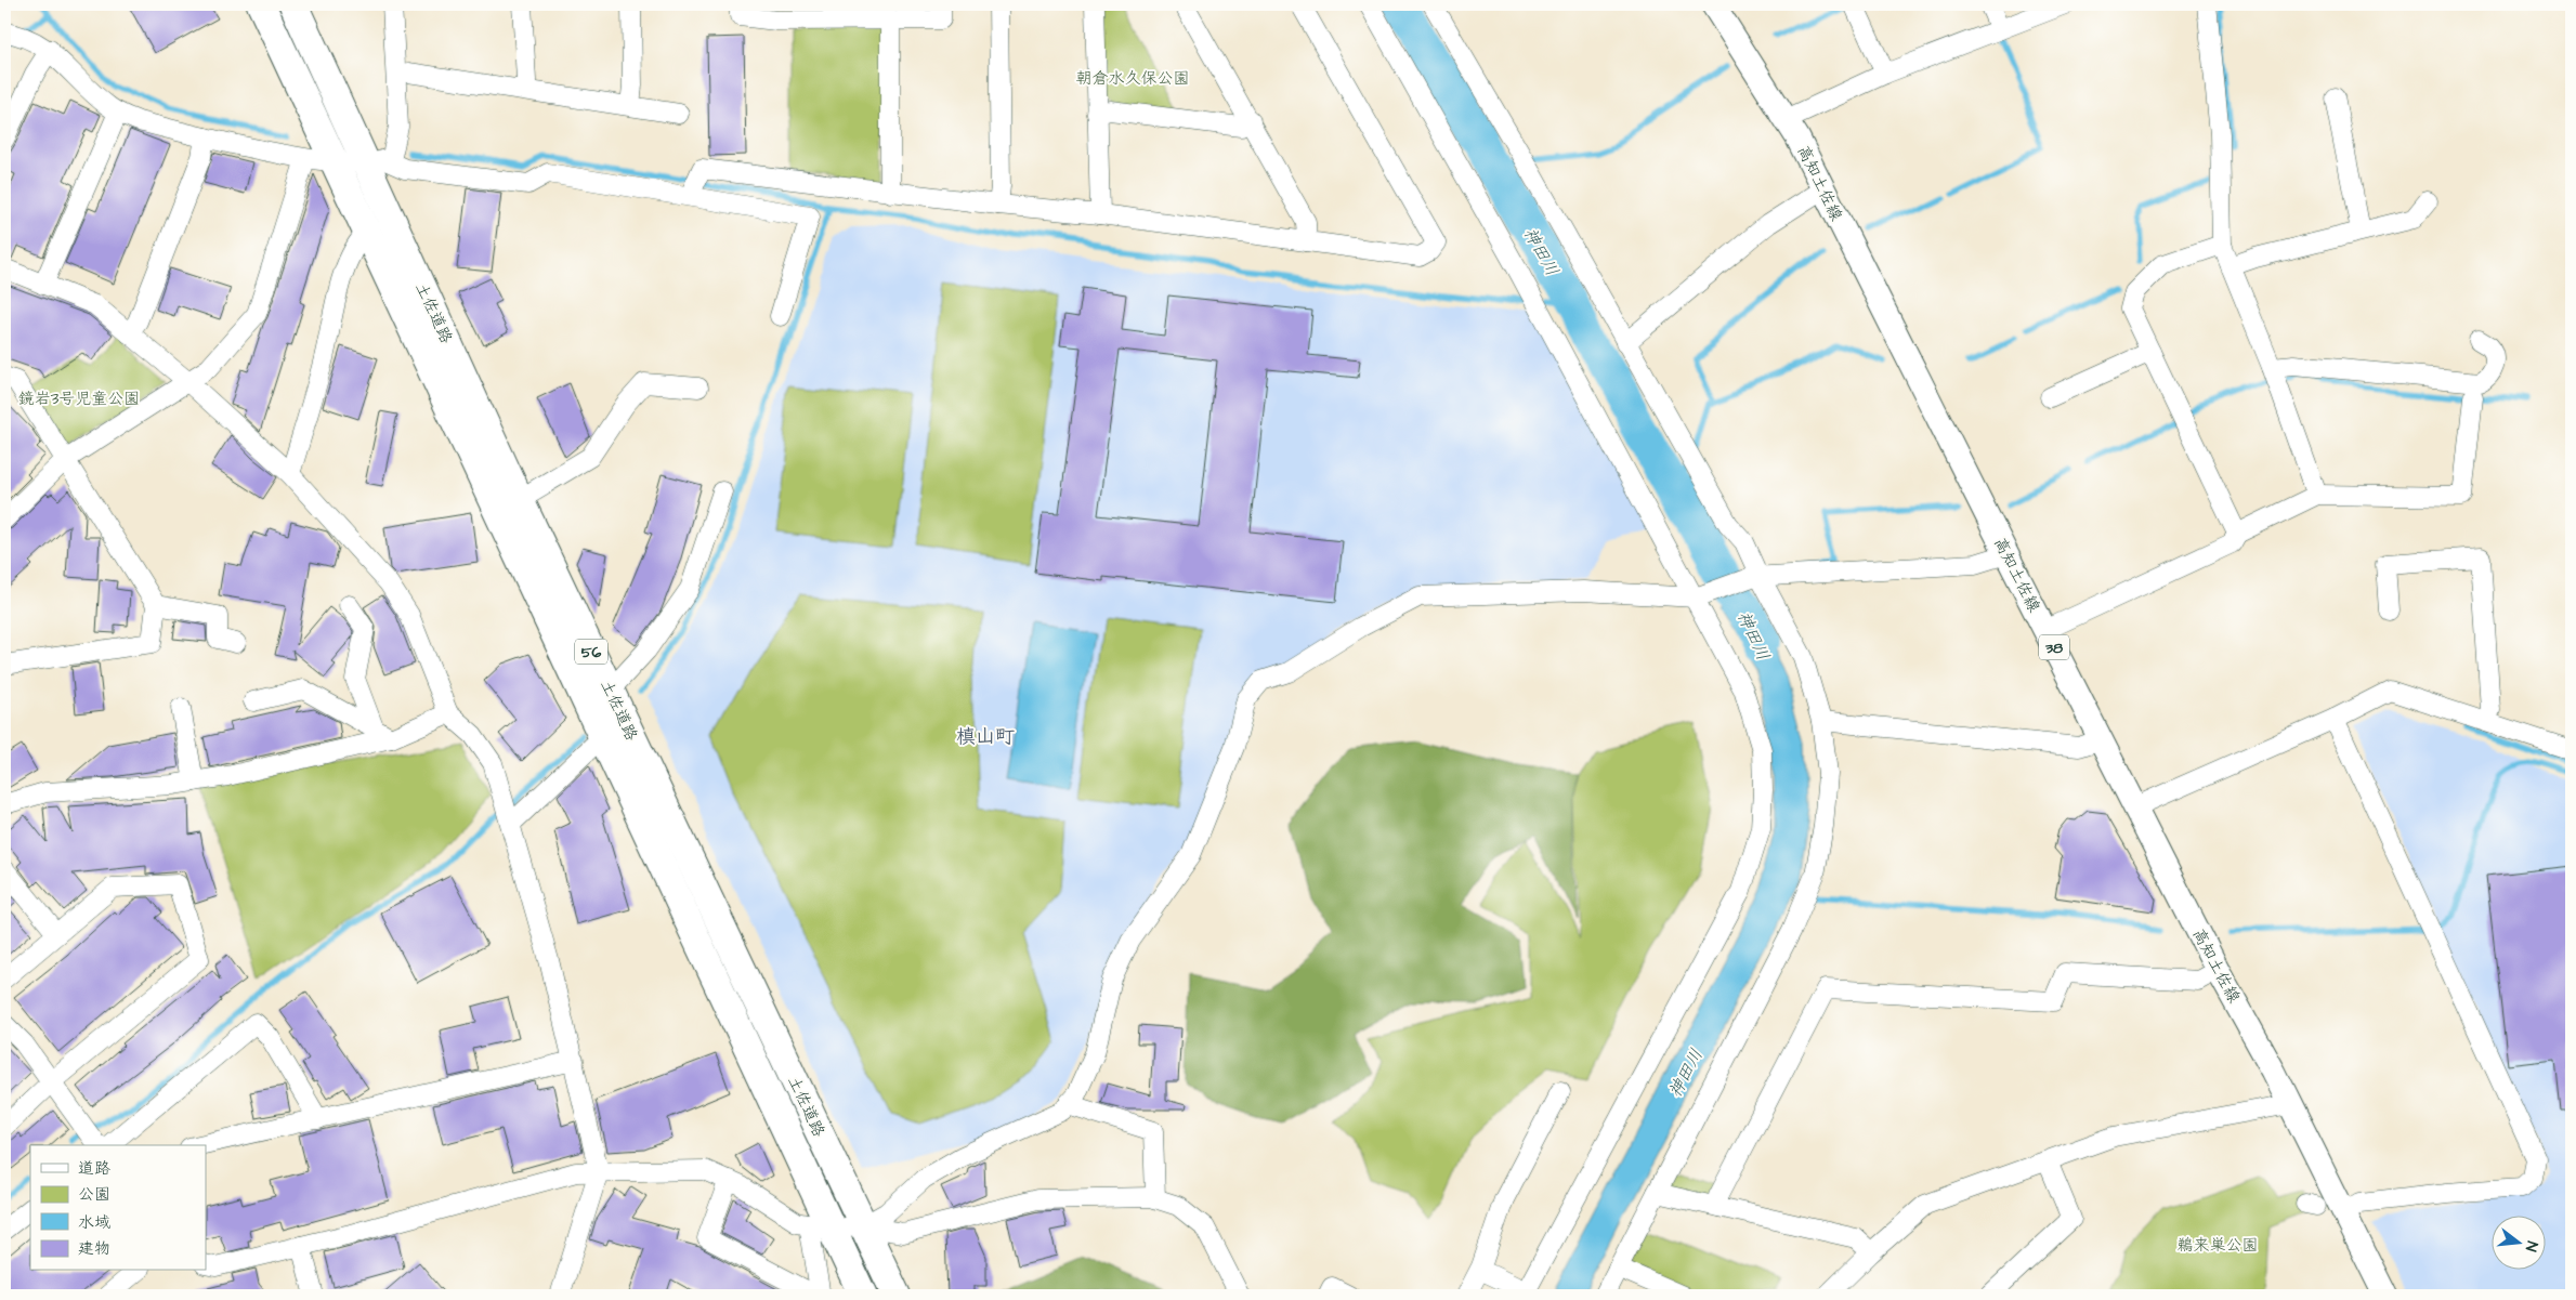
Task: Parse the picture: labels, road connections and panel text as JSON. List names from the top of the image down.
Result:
{
  "streets": {
    "highway": ["土佐道路", "56"],
    "main road": ["高知土佐線", "38"]
  },
  "districts": ["槙山町"],
  "water": ["神田川"],
  "parks": ["朝倉水久保公園", "鏡岩3号児童公園", "鵜来巣公園"],
  "legend": [
    "道路",
    "公園",
    "水域",
    "建物"
  ],
  "north": "right"
}
